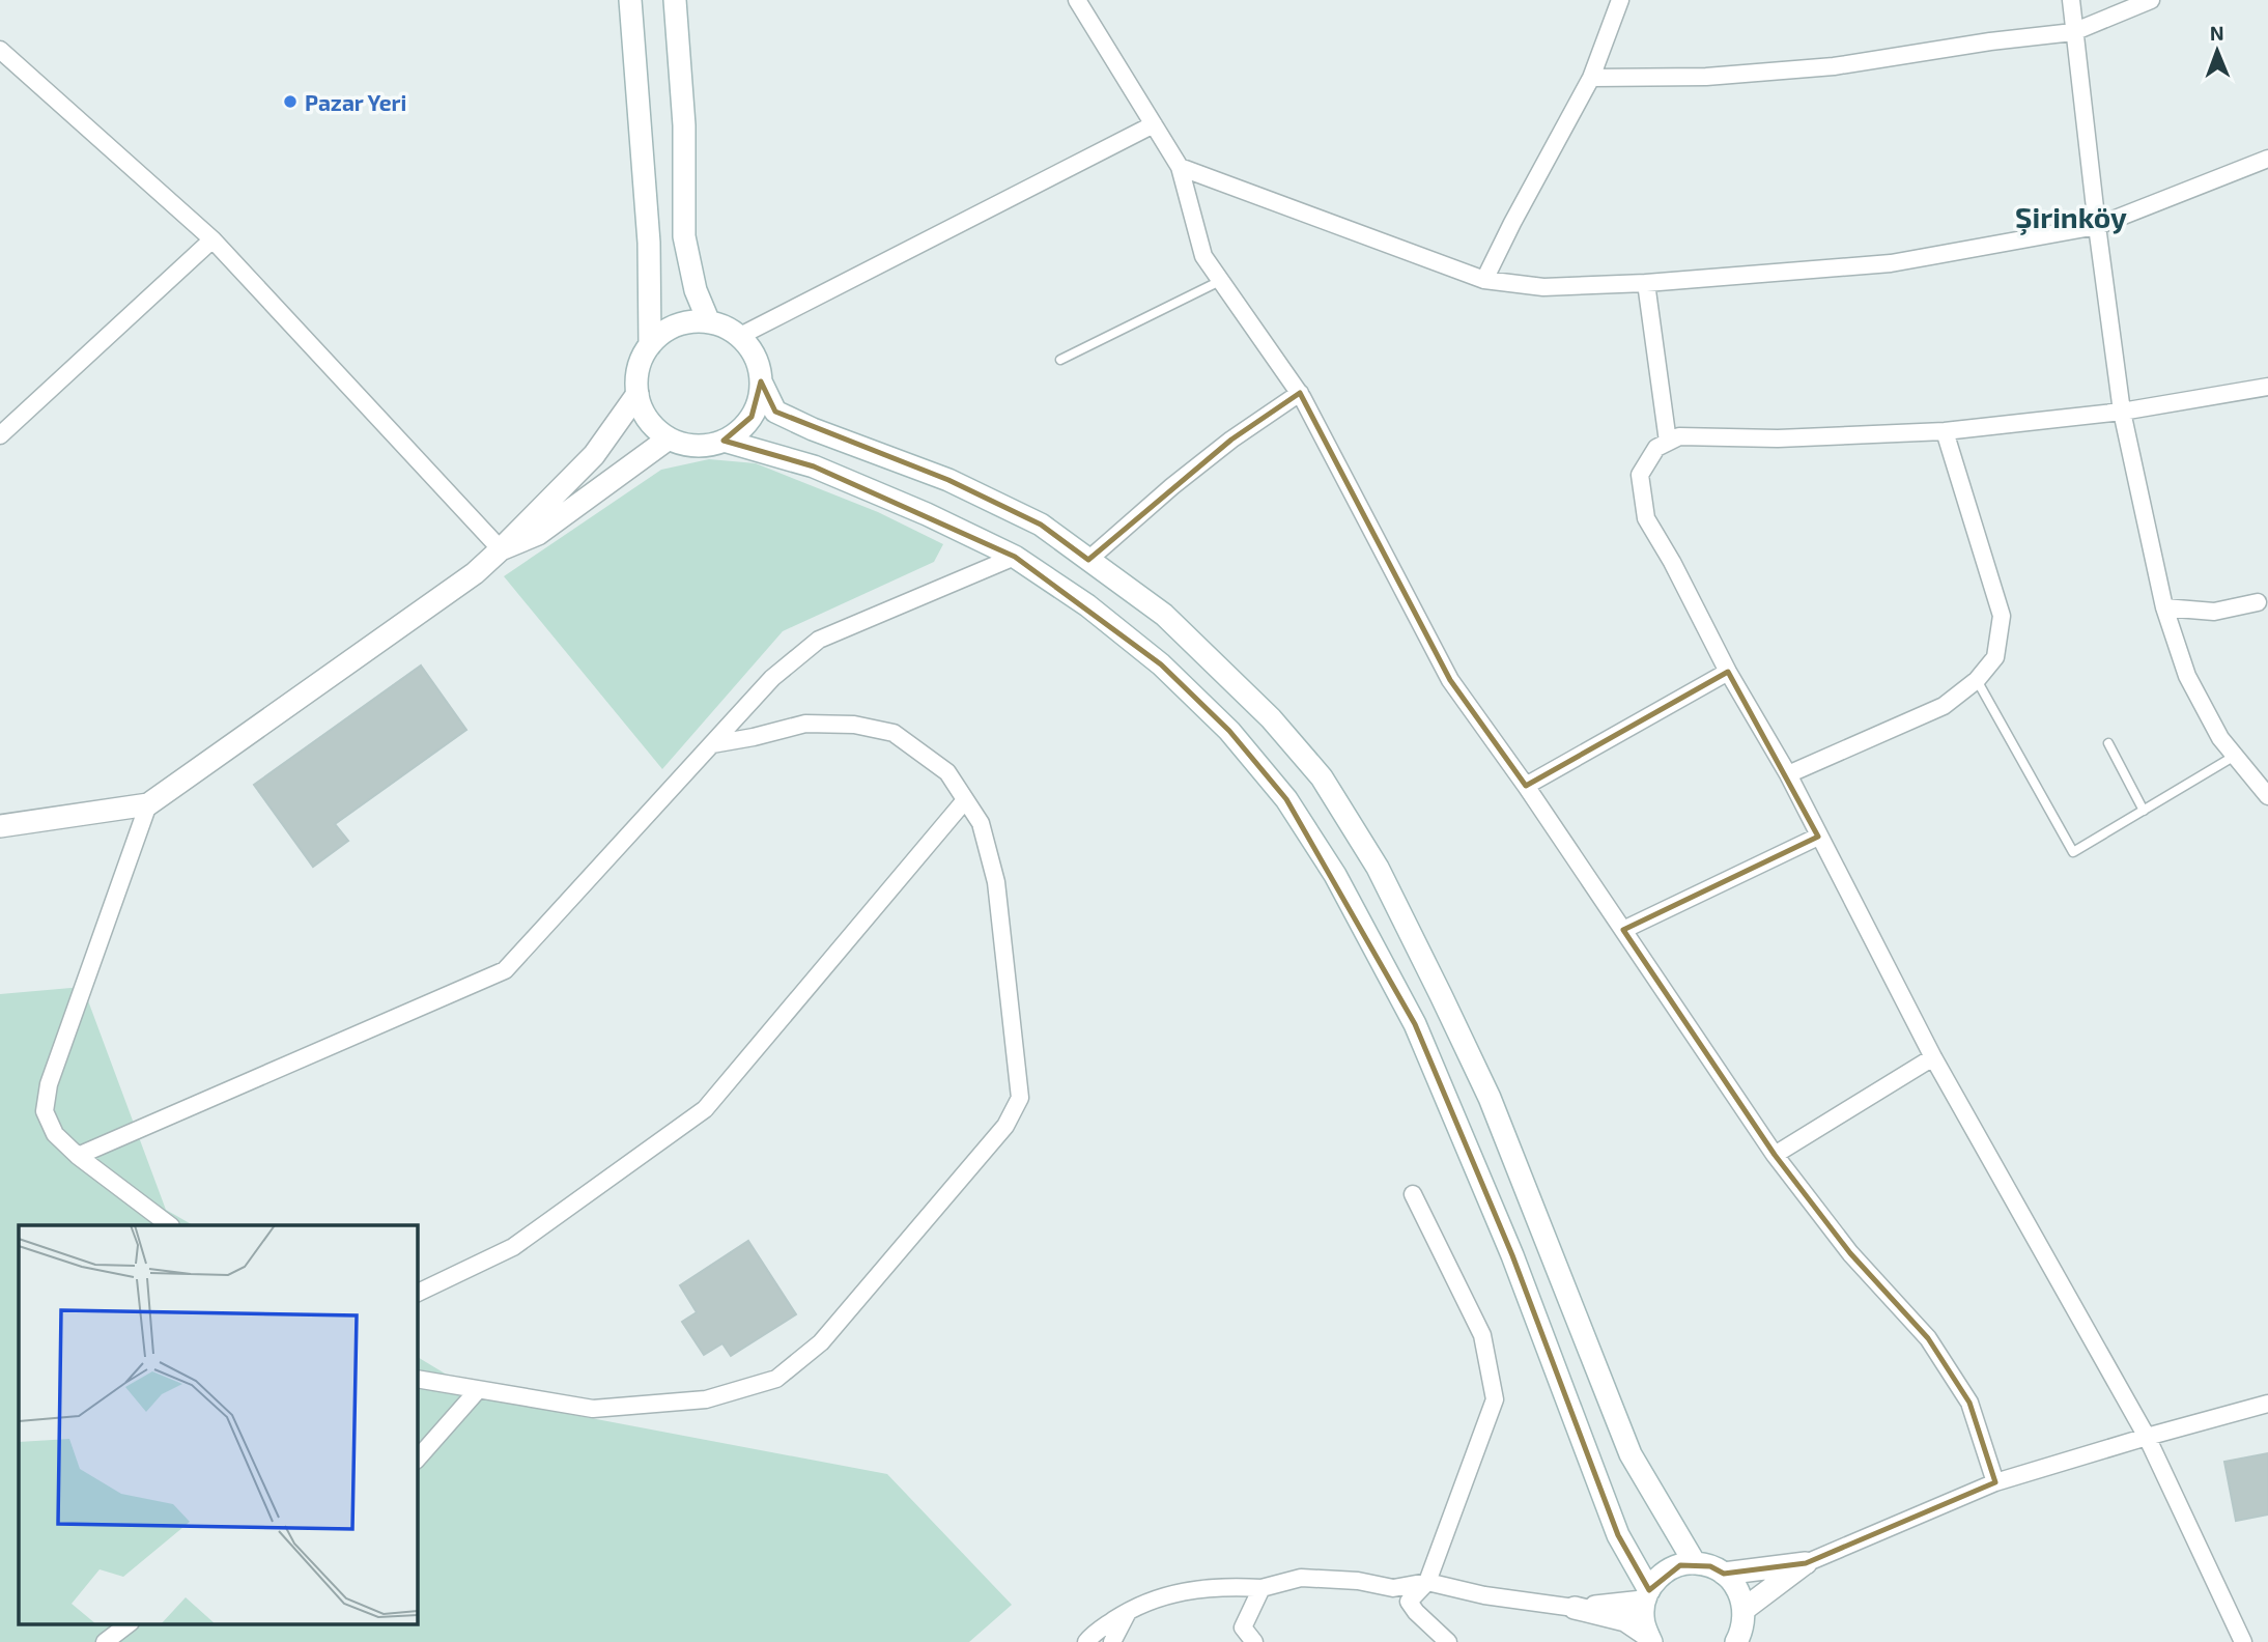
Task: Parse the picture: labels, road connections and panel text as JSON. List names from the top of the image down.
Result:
{
  "districts": ["Şirinköy"],
  "places": ["Pazar Yeri"],
  "north": "top"
}
